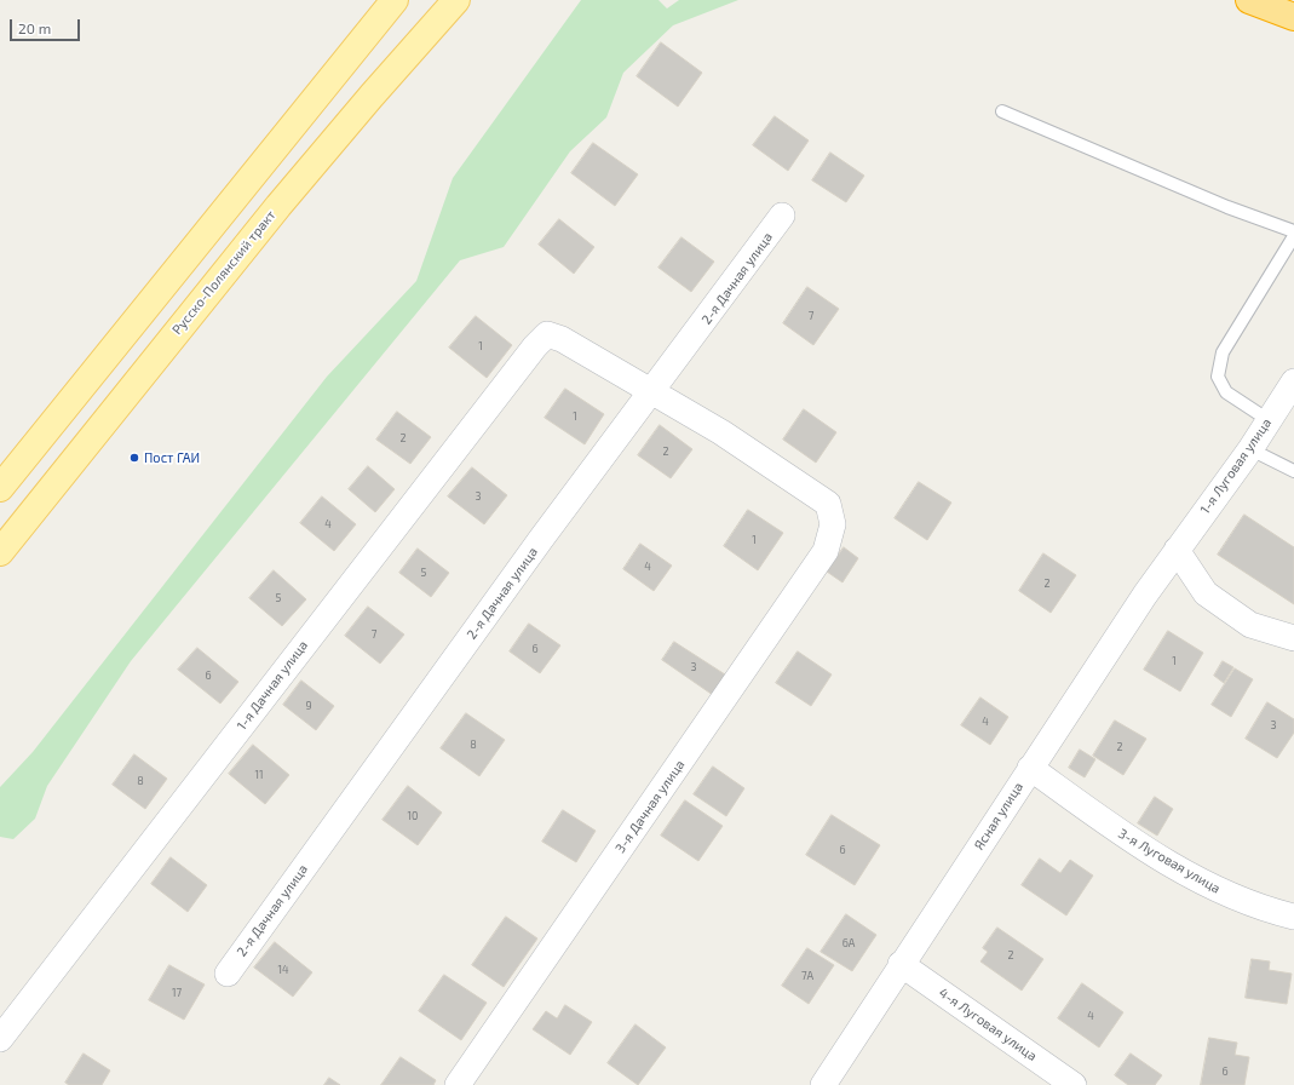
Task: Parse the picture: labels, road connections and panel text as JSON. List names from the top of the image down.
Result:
{
  "streets": {
    "main road": ["Русско-Полянский тракт"],
    "street": [
      "2-я Дачная улица",
      "1-я Луговая улица",
      "1-я Дачная улица",
      "3-я Дачная улица",
      "Ясная улица",
      "3-я Луговая улица",
      "4-я Луговая улица"
    ]
  },
  "crossings": [
    ["2-я Дачная улица", "1-я Дачная улица"],
    ["2-я Дачная улица", "3-я Дачная улица"],
    ["1-я Луговая улица", "Ясная улица"],
    ["1-я Дачная улица", "3-я Дачная улица"],
    ["Ясная улица", "3-я Луговая улица"],
    ["Ясная улица", "4-я Луговая улица"]
  ],
  "places": ["Пост ГАИ"],
  "house_numbers": [
    "7",
    "1",
    "1",
    "2",
    "2",
    "3",
    "4",
    "1",
    "4",
    "5",
    "2",
    "5",
    "7",
    "6",
    "1",
    "3",
    "6",
    "9",
    "4",
    "3",
    "8",
    "2",
    "11",
    "8",
    "10",
    "6",
    "6А",
    "2",
    "14",
    "7А",
    "17",
    "4",
    "6"
  ],
  "scale_bar": "20 m"
}
